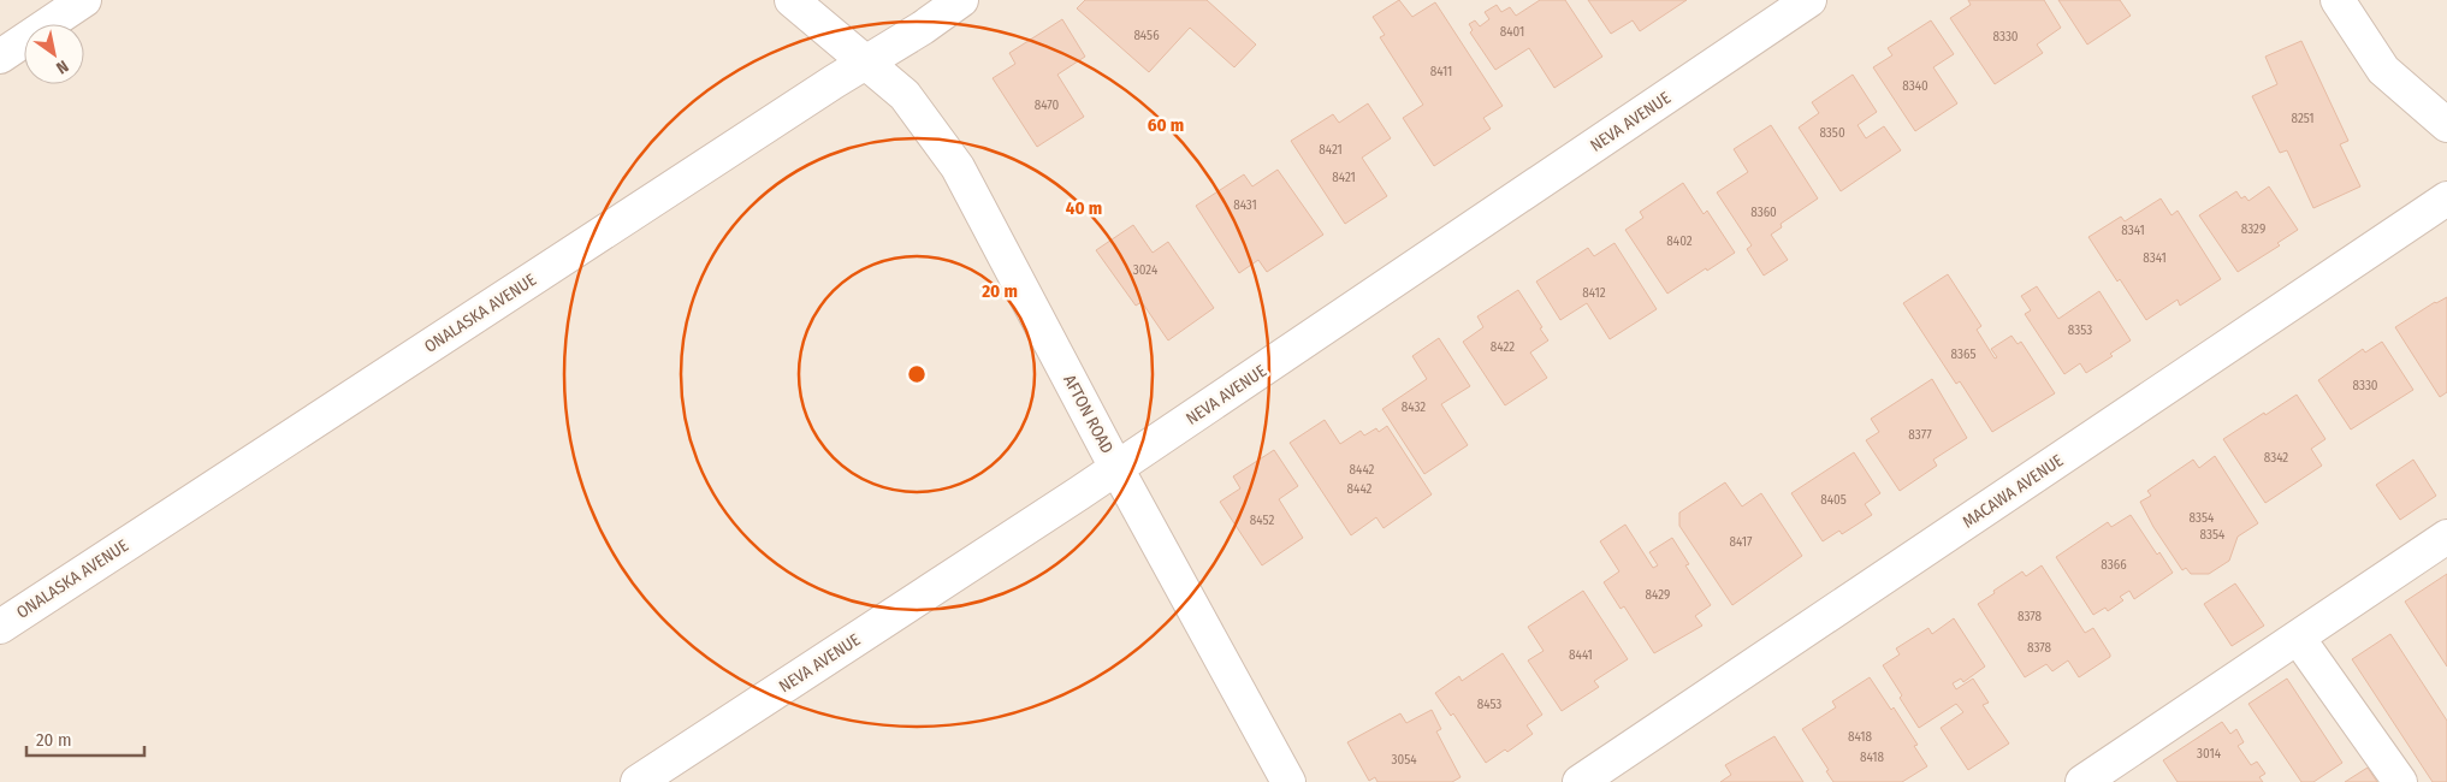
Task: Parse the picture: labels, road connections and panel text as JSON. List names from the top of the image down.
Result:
{
  "streets": {
    "street": [
      "NEVA AVENUE",
      "ONALASKA AVENUE",
      "AFTON ROAD",
      "MACAWA AVENUE"
    ]
  },
  "crossings": [
    ["NEVA AVENUE", "AFTON ROAD"],
    ["ONALASKA AVENUE", "AFTON ROAD"]
  ],
  "house_numbers": [
    "8401",
    "8456",
    "8330",
    "8411",
    "8340",
    "8470",
    "8251",
    "8350",
    "8421",
    "8421",
    "8431",
    "8360",
    "8329",
    "8341",
    "8402",
    "8341",
    "3024",
    "8412",
    "8353",
    "8422",
    "8365",
    "8330",
    "8432",
    "8377",
    "8342",
    "8442",
    "8442",
    "8405",
    "8354",
    "8452",
    "8354",
    "8417",
    "8366",
    "8429",
    "8378",
    "8378",
    "8441",
    "8453",
    "8418",
    "3014",
    "8418",
    "3054"
  ],
  "scale_bar": "20 m",
  "north": "bottom right",
  "rings": ["60 m", "40 m", "20 m"]
}
